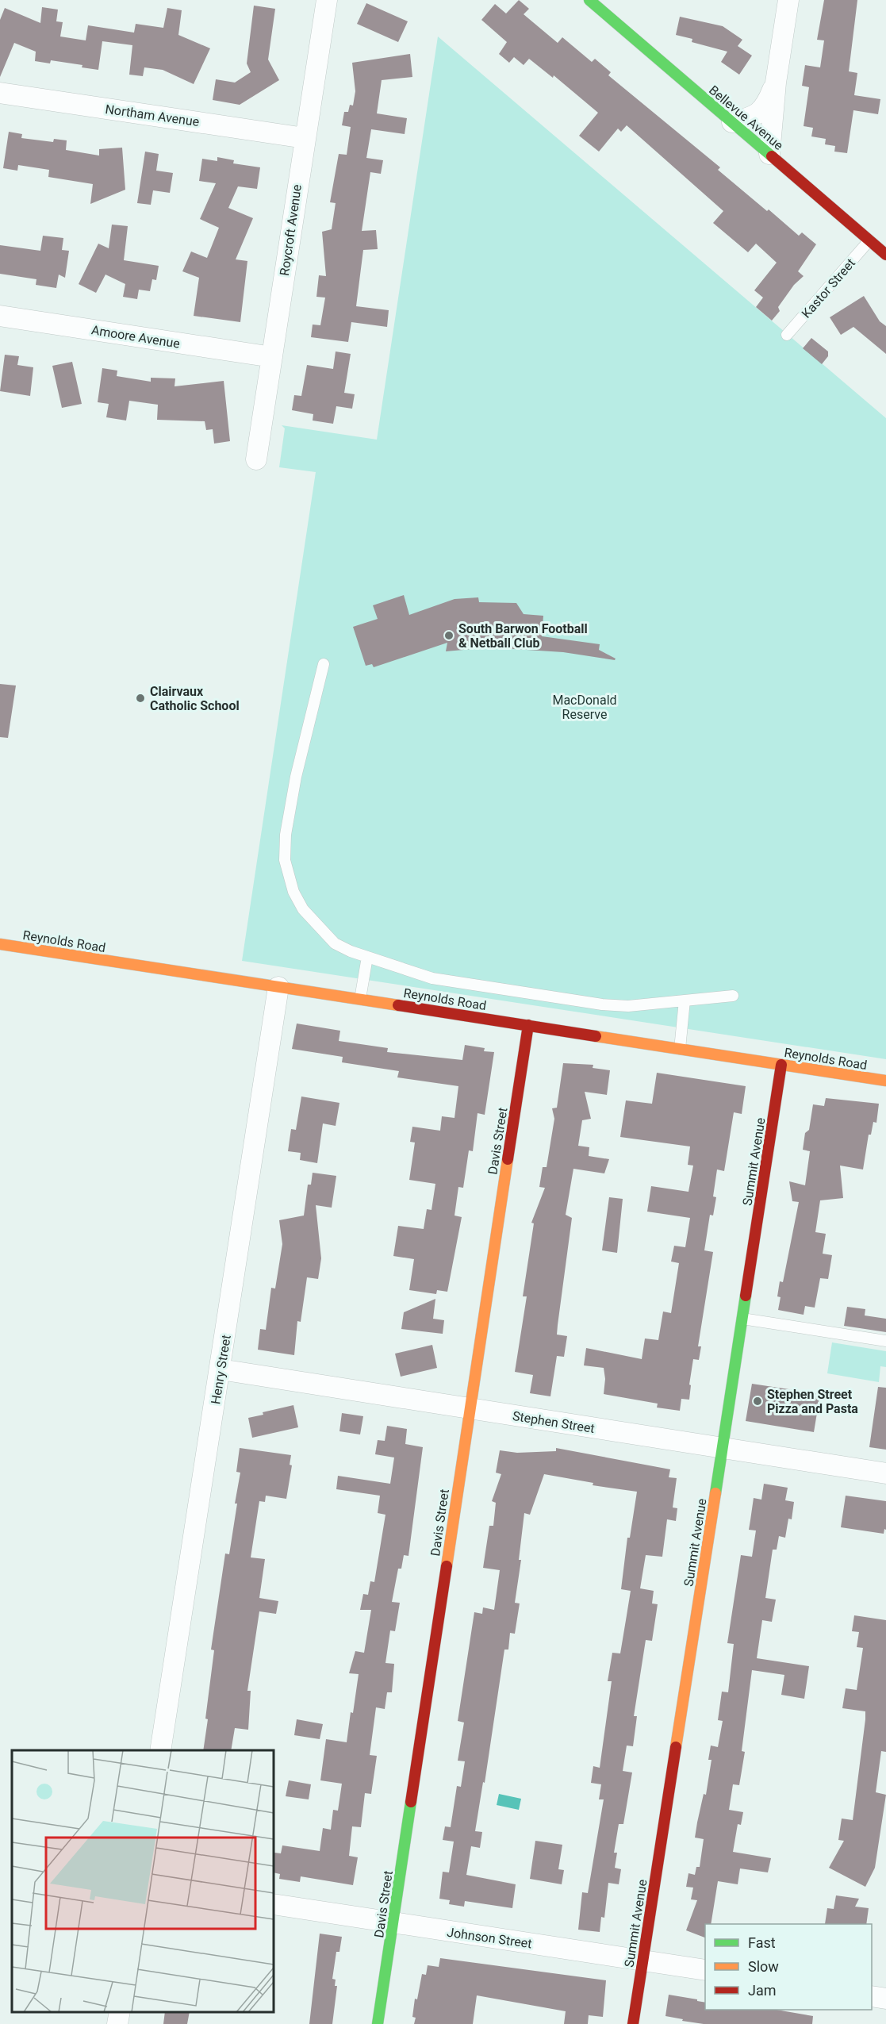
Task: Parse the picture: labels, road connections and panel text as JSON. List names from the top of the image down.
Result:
{
  "streets": {
    "street": [
      "Northam Avenue",
      "Bellevue Avenue",
      "Roycroft Avenue",
      "Amoore Avenue",
      "Reynolds Road",
      "Davis Street",
      "Summit Avenue",
      "Henry Street",
      "Stephen Street",
      "Johnson Street"
    ],
    "lane": ["Kastor Street"]
  },
  "crossings": [
    ["Northam Avenue", "Roycroft Avenue"],
    ["Bellevue Avenue", "Kastor Street"],
    ["Roycroft Avenue", "Amoore Avenue"],
    ["Reynolds Road", "Davis Street"],
    ["Reynolds Road", "Summit Avenue"],
    ["Reynolds Road", "Henry Street"],
    ["Davis Street", "Stephen Street"],
    ["Davis Street", "Johnson Street"],
    ["Summit Avenue", "Stephen Street"],
    ["Summit Avenue", "Johnson Street"],
    ["Henry Street", "Stephen Street"]
  ],
  "parks": ["MacDonald Reserve"],
  "places": ["South Barwon Football & Netball Club", "Clairvaux Catholic School", "Stephen Street Pizza and Pasta"],
  "legend": ["Fast", "Slow", "Jam"]
}
